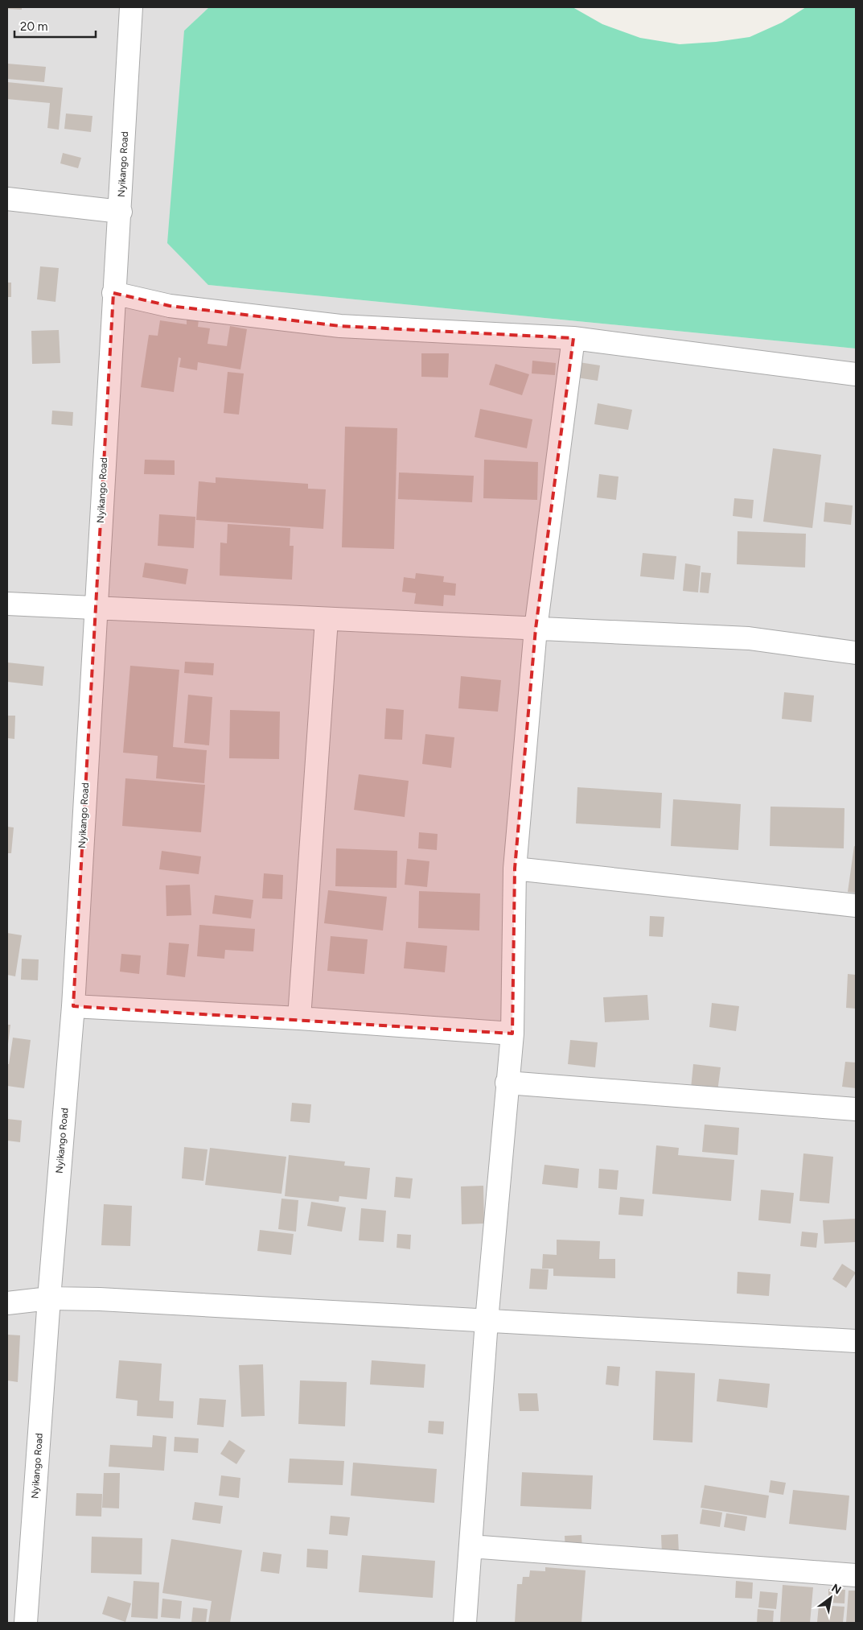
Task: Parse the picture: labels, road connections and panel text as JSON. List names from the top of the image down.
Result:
{
  "streets": {
    "street": ["Nyikango Road"]
  },
  "scale_bar": "20 m",
  "north": "top right"
}
